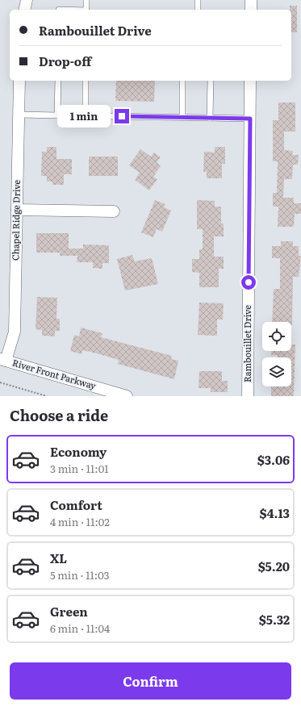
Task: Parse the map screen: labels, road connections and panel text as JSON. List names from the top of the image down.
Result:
{
  "streets": {
    "street": ["Chapel Ridge Drive", "Rambouillet Drive", "River Front Parkway"]
  },
  "crossings": [
    ["Chapel Ridge Drive", "River Front Parkway"]
  ],
  "page": {
    "banner": ["Rambouillet Drive", "Drop-off"],
    "bubble": "1 min",
    "heading": "Choose a ride",
    "list": [
      {
        "name": "Economy",
        "note": "3 min · 11:01",
        "value": "$3.06"
      },
      {
        "name": "Comfort",
        "note": "4 min · 11:02",
        "value": "$4.13"
      },
      {
        "name": "XL",
        "note": "5 min · 11:03",
        "value": "$5.20"
      },
      {
        "name": "Green",
        "note": "6 min · 11:04",
        "value": "$5.32"
      }
    ],
    "buttons": "Confirm"
  }
}
